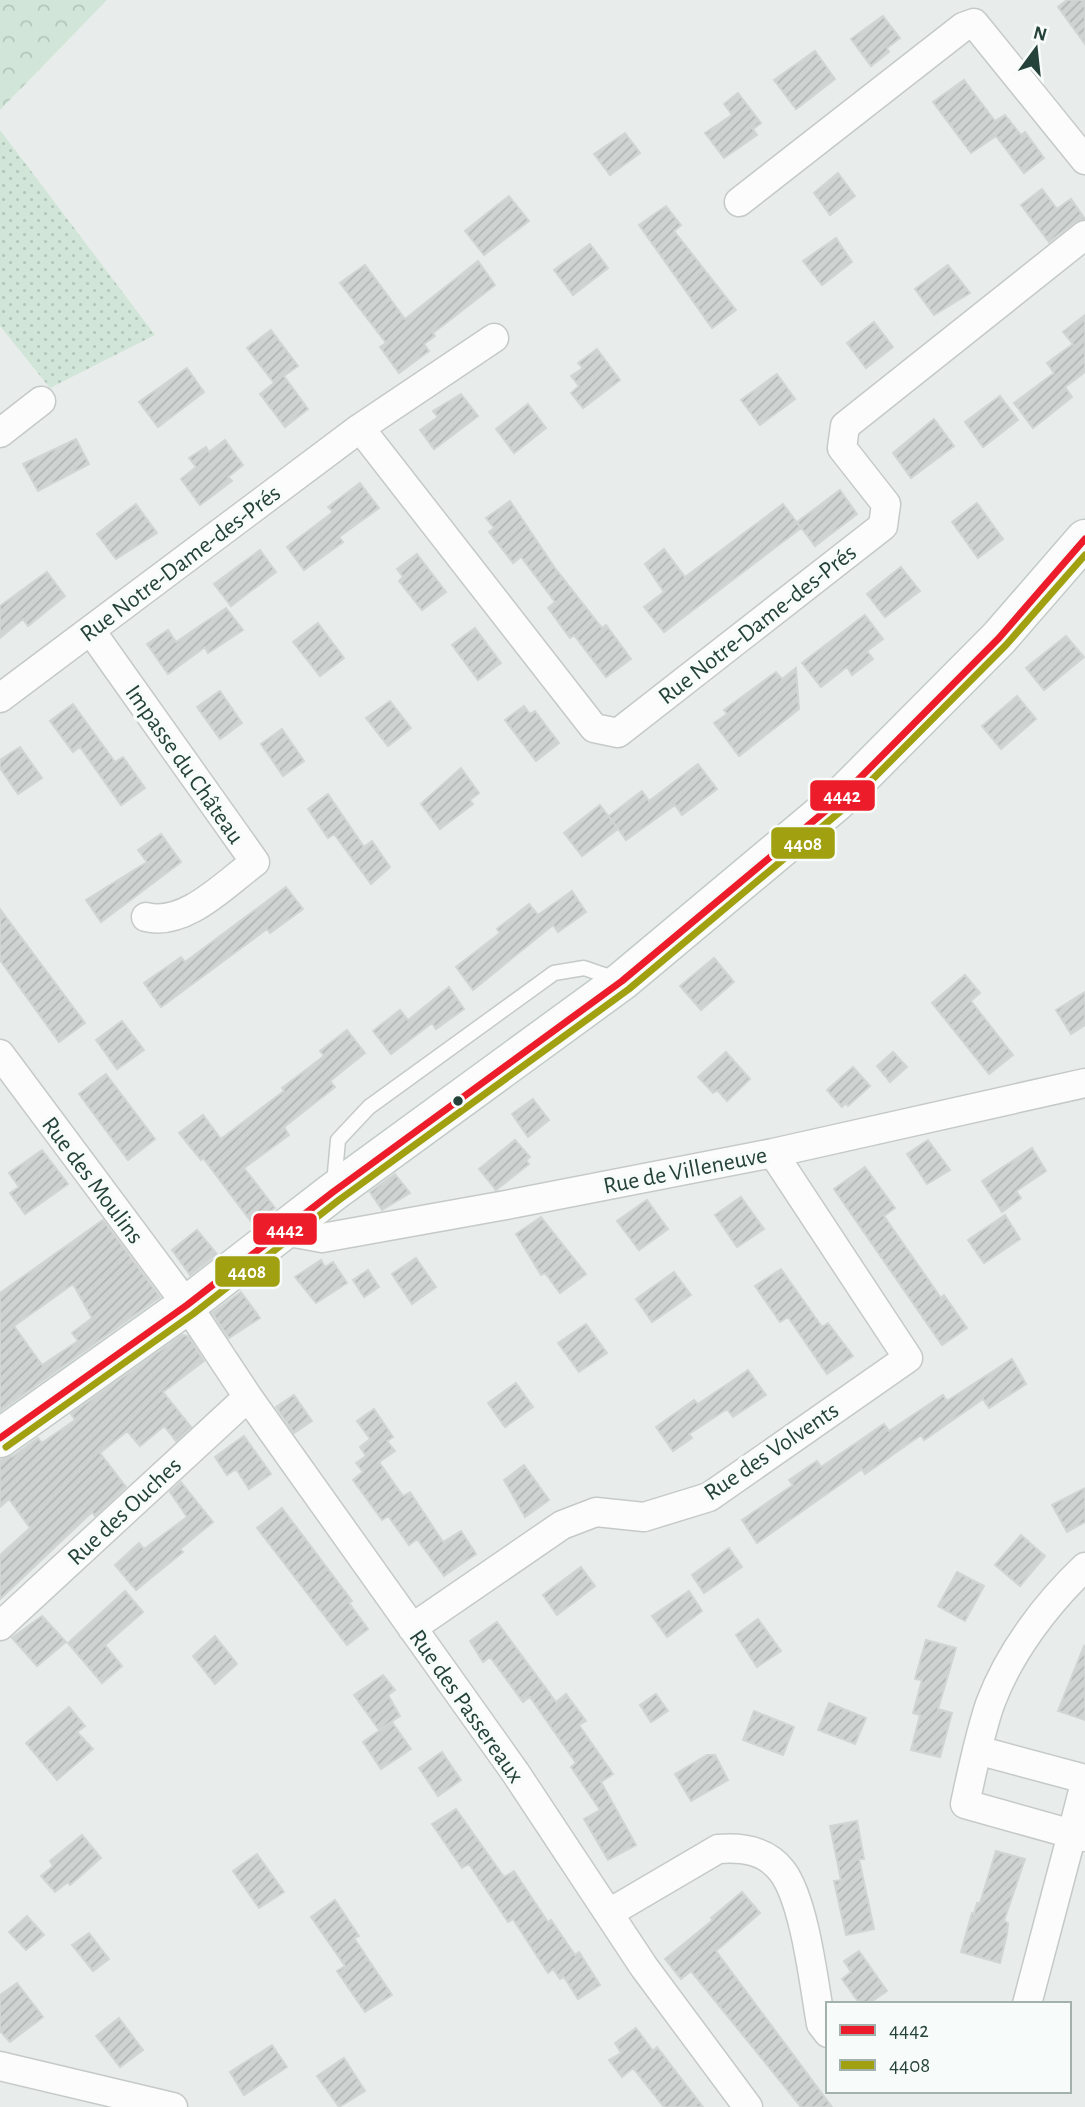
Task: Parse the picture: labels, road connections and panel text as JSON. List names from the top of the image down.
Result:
{
  "streets": {
    "street": [
      "Rue Notre-Dame-des-Prés",
      "Impasse du Château",
      "Rue de Villeneuve",
      "Rue des Moulins",
      "Rue des Volvents",
      "Rue des Ouches",
      "Rue des Passereaux"
    ]
  },
  "crossings": [
    ["Rue Notre-Dame-des-Prés", "Impasse du Château"],
    ["Rue de Villeneuve", "Rue des Volvents"],
    ["Rue des Moulins", "Rue des Passereaux"],
    ["Rue des Volvents", "Rue des Passereaux"],
    ["Rue des Ouches", "Rue des Passereaux"]
  ],
  "lines": ["transit line 4442", "transit line 4408"],
  "legend": ["4442", "4408"],
  "north": "top"
}
